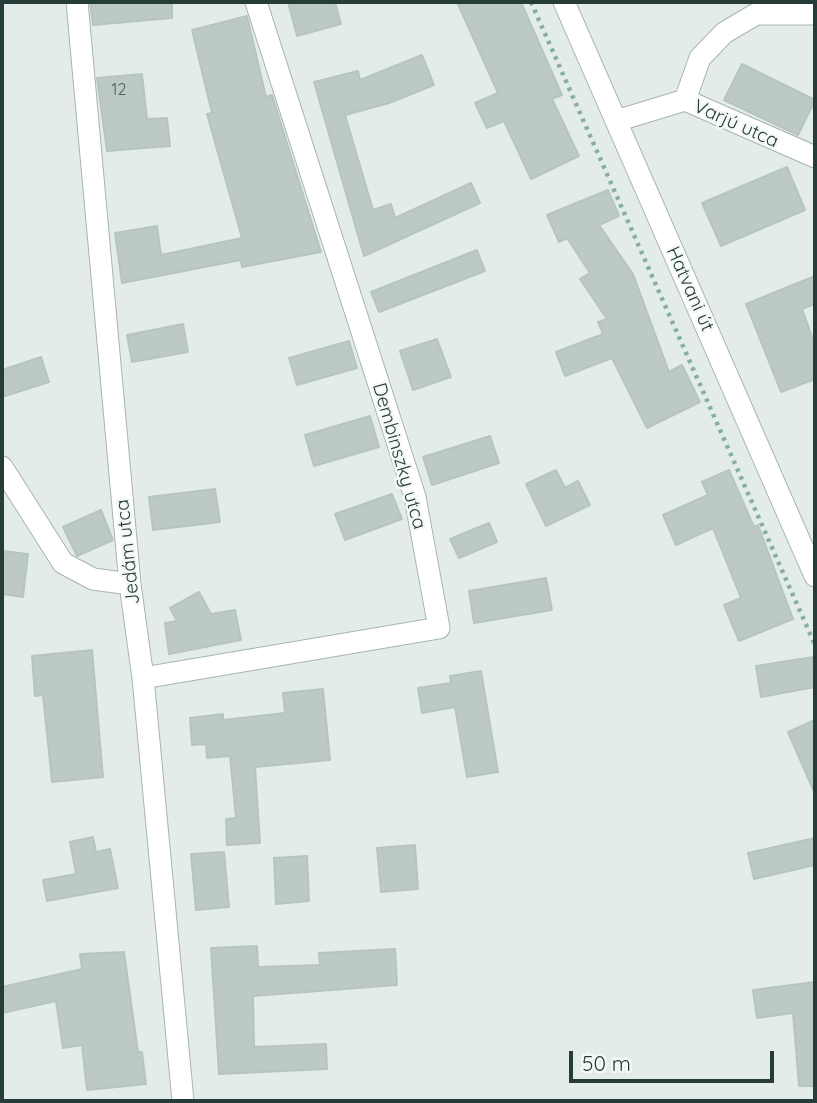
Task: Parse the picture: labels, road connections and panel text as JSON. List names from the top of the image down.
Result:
{
  "streets": {
    "street": [
      "Varjú utca",
      "Hatvani út",
      "Dembinszky utca",
      "Jedám utca"
    ]
  },
  "crossings": [
    ["Varjú utca", "Hatvani út"],
    ["Dembinszky utca", "Jedám utca"]
  ],
  "house_numbers": ["12"],
  "scale_bar": "50 m"
}
